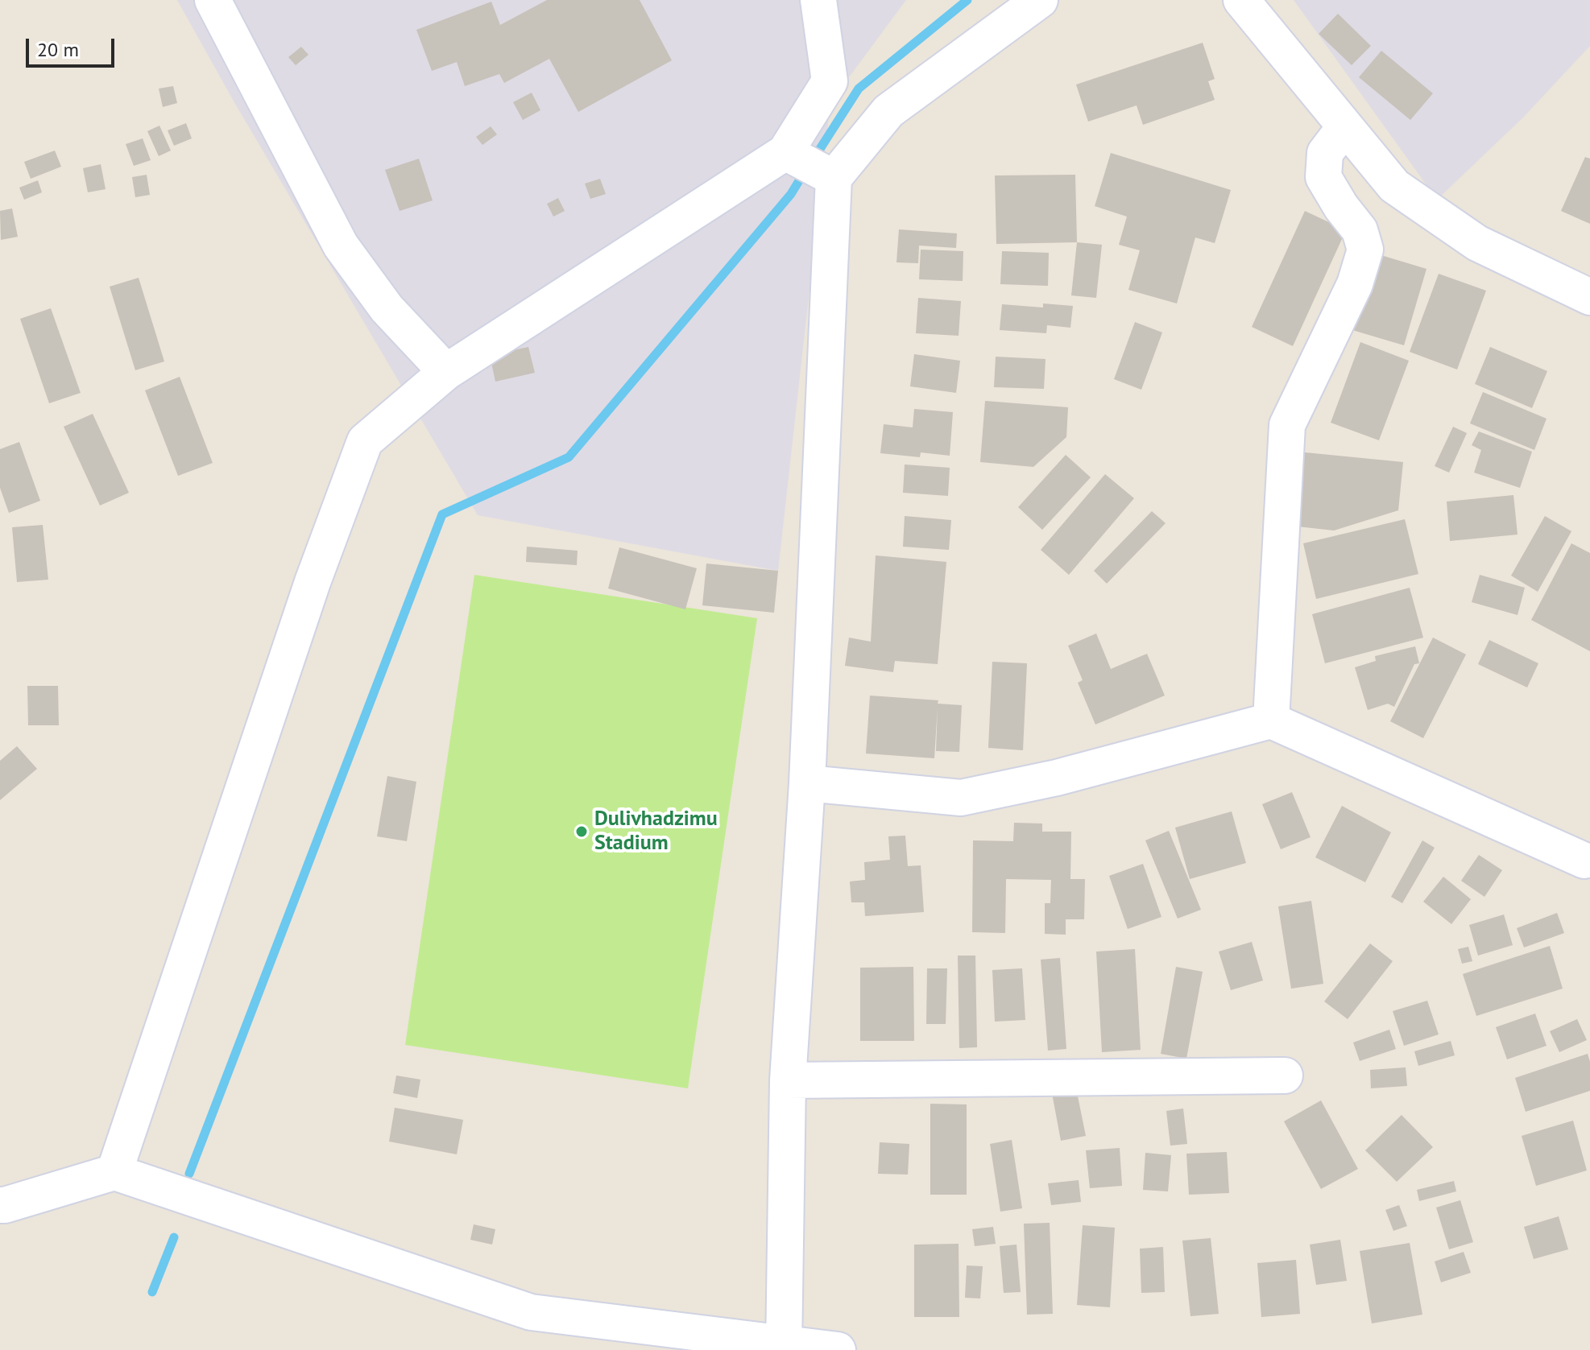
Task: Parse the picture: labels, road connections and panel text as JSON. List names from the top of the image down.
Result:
{
  "places": ["Dulivhadzimu Stadium"],
  "scale_bar": "20 m"
}
